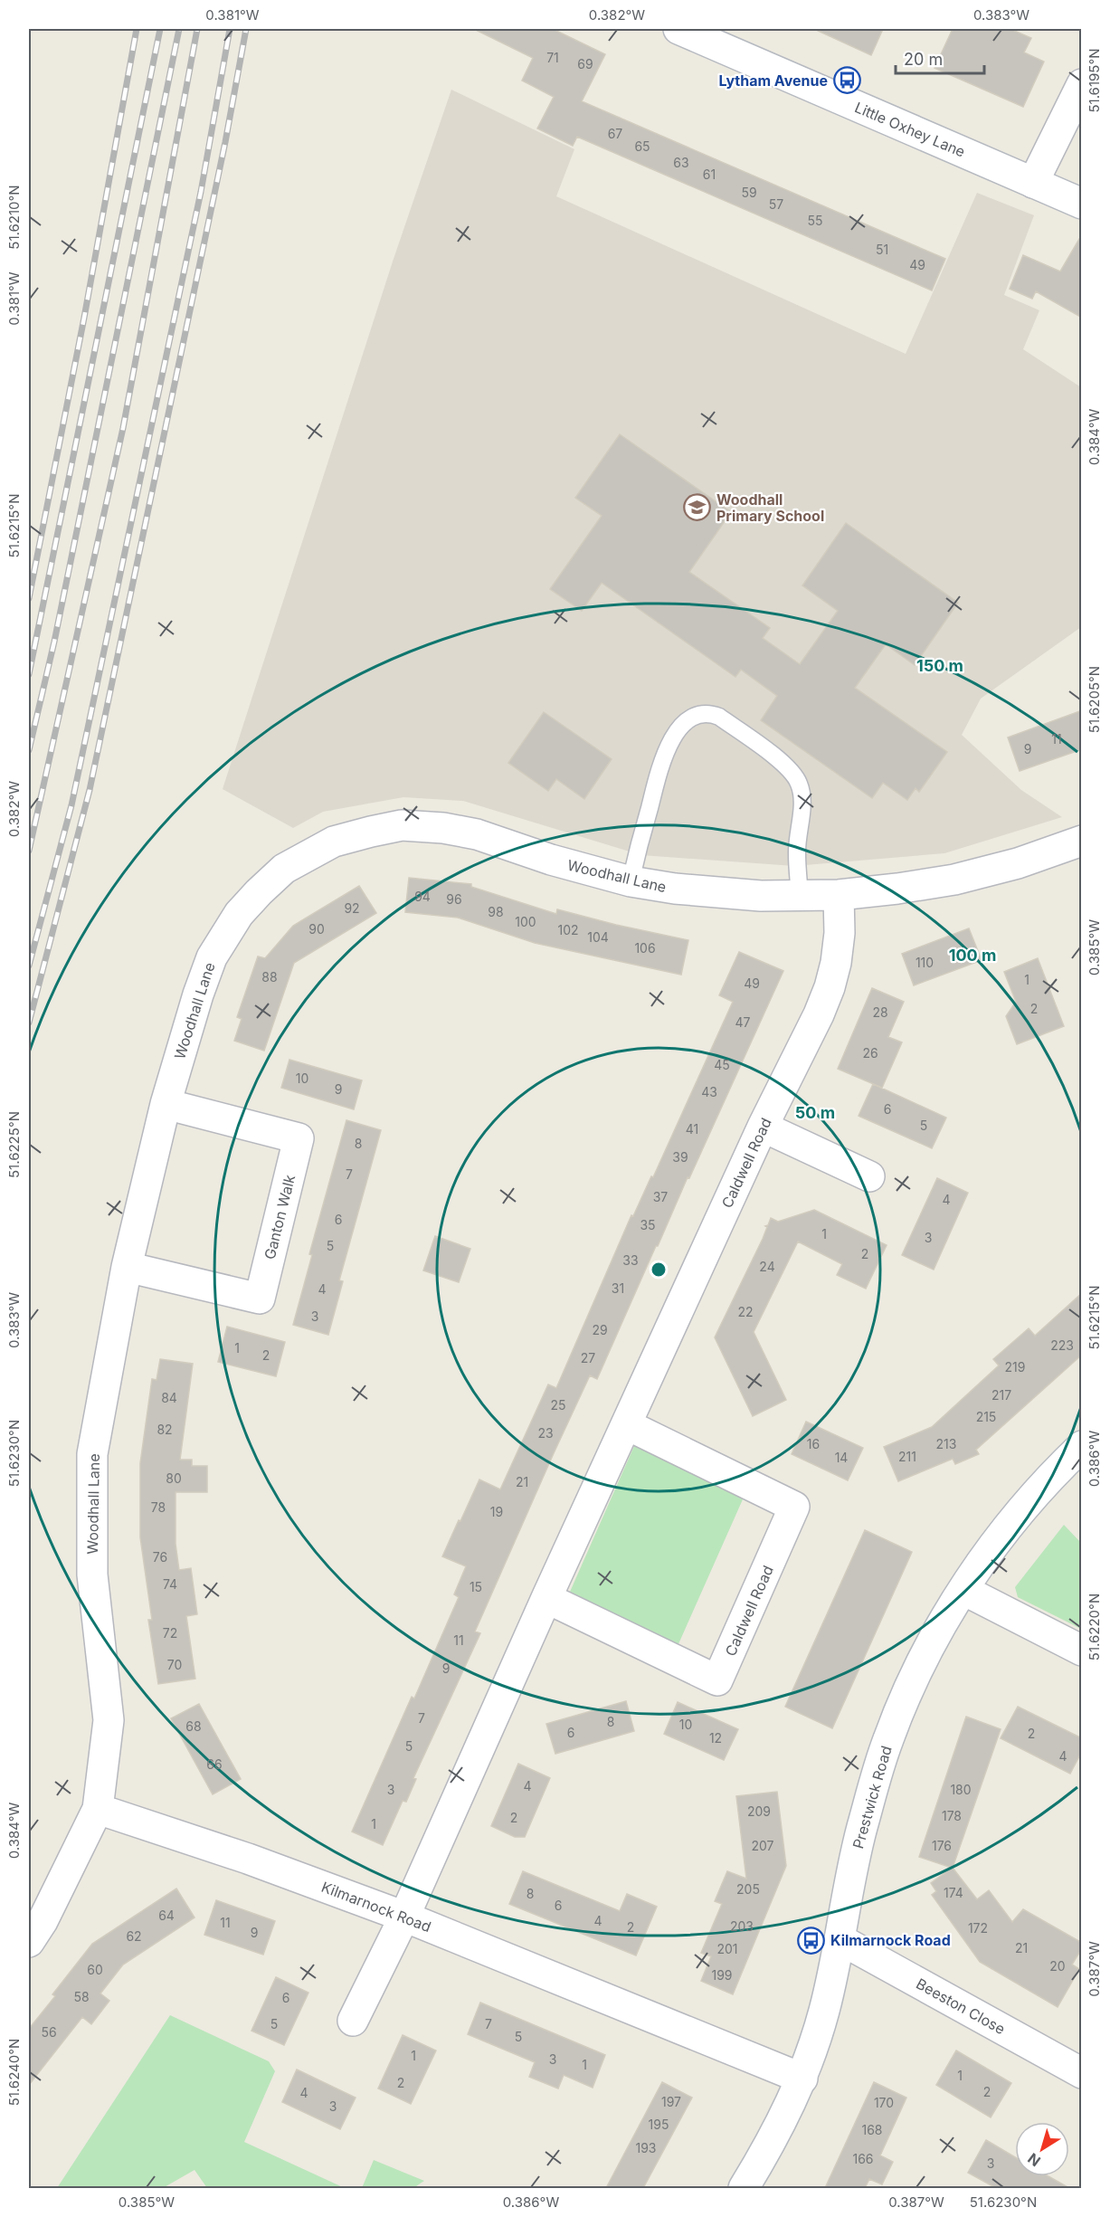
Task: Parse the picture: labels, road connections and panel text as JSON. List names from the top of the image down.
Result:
{
  "streets": {
    "street": [
      "Little Oxhey Lane",
      "Woodhall Lane",
      "Caldwell Road",
      "Ganton Walk",
      "Prestwick Road",
      "Kilmarnock Road",
      "Beeston Close"
    ]
  },
  "crossings": [
    ["Woodhall Lane", "Caldwell Road"],
    ["Woodhall Lane", "Ganton Walk"],
    ["Woodhall Lane", "Kilmarnock Road"],
    ["Caldwell Road", "Kilmarnock Road"],
    ["Prestwick Road", "Kilmarnock Road"],
    ["Prestwick Road", "Beeston Close"]
  ],
  "places": {
    "bus stop": ["Lytham Avenue", "Kilmarnock Road"],
    "school or university": ["Woodhall Primary School"]
  },
  "house_numbers": [
    "71",
    "69",
    "67",
    "65",
    "63",
    "61",
    "59",
    "57",
    "55",
    "51",
    "49",
    "11",
    "9",
    "94",
    "96",
    "92",
    "98",
    "100",
    "90",
    "102",
    "104",
    "106",
    "110",
    "88",
    "1",
    "49",
    "2",
    "28",
    "47",
    "26",
    "45",
    "10",
    "9",
    "43",
    "6",
    "5",
    "41",
    "8",
    "39",
    "7",
    "37",
    "4",
    "6",
    "35",
    "1",
    "3",
    "5",
    "2",
    "33",
    "24",
    "31",
    "4",
    "22",
    "3",
    "29",
    "223",
    "1",
    "2",
    "27",
    "219",
    "217",
    "84",
    "25",
    "215",
    "82",
    "23",
    "16",
    "213",
    "211",
    "14",
    "80",
    "21",
    "78",
    "19",
    "76",
    "74",
    "15",
    "72",
    "11",
    "70",
    "9",
    "7",
    "8",
    "10",
    "68",
    "6",
    "2",
    "12",
    "5",
    "4",
    "66",
    "4",
    "3",
    "180",
    "209",
    "178",
    "2",
    "1",
    "207",
    "176",
    "205",
    "174",
    "8",
    "6",
    "64",
    "4",
    "11",
    "203",
    "2",
    "172",
    "9",
    "62",
    "21",
    "201",
    "20",
    "60",
    "199",
    "58",
    "6",
    "5",
    "7",
    "56",
    "5",
    "1",
    "3",
    "1",
    "1",
    "2",
    "2",
    "4",
    "197",
    "170",
    "3",
    "195",
    "168",
    "193",
    "166",
    "3"
  ],
  "scale_bar": "20 m",
  "north": "bottom left",
  "coordinates": [
    "0.381°W",
    "0.382°W",
    "0.383°W",
    "51.6195°N",
    "51.6210°N",
    "0.384°W",
    "51.6215°N",
    "51.6205°N",
    "0.385°W",
    "51.6225°N",
    "51.6230°N",
    "0.386°W",
    "51.6220°N",
    "0.387°W",
    "51.6240°N"
  ],
  "rings": ["150 m", "100 m", "50 m"]
}
